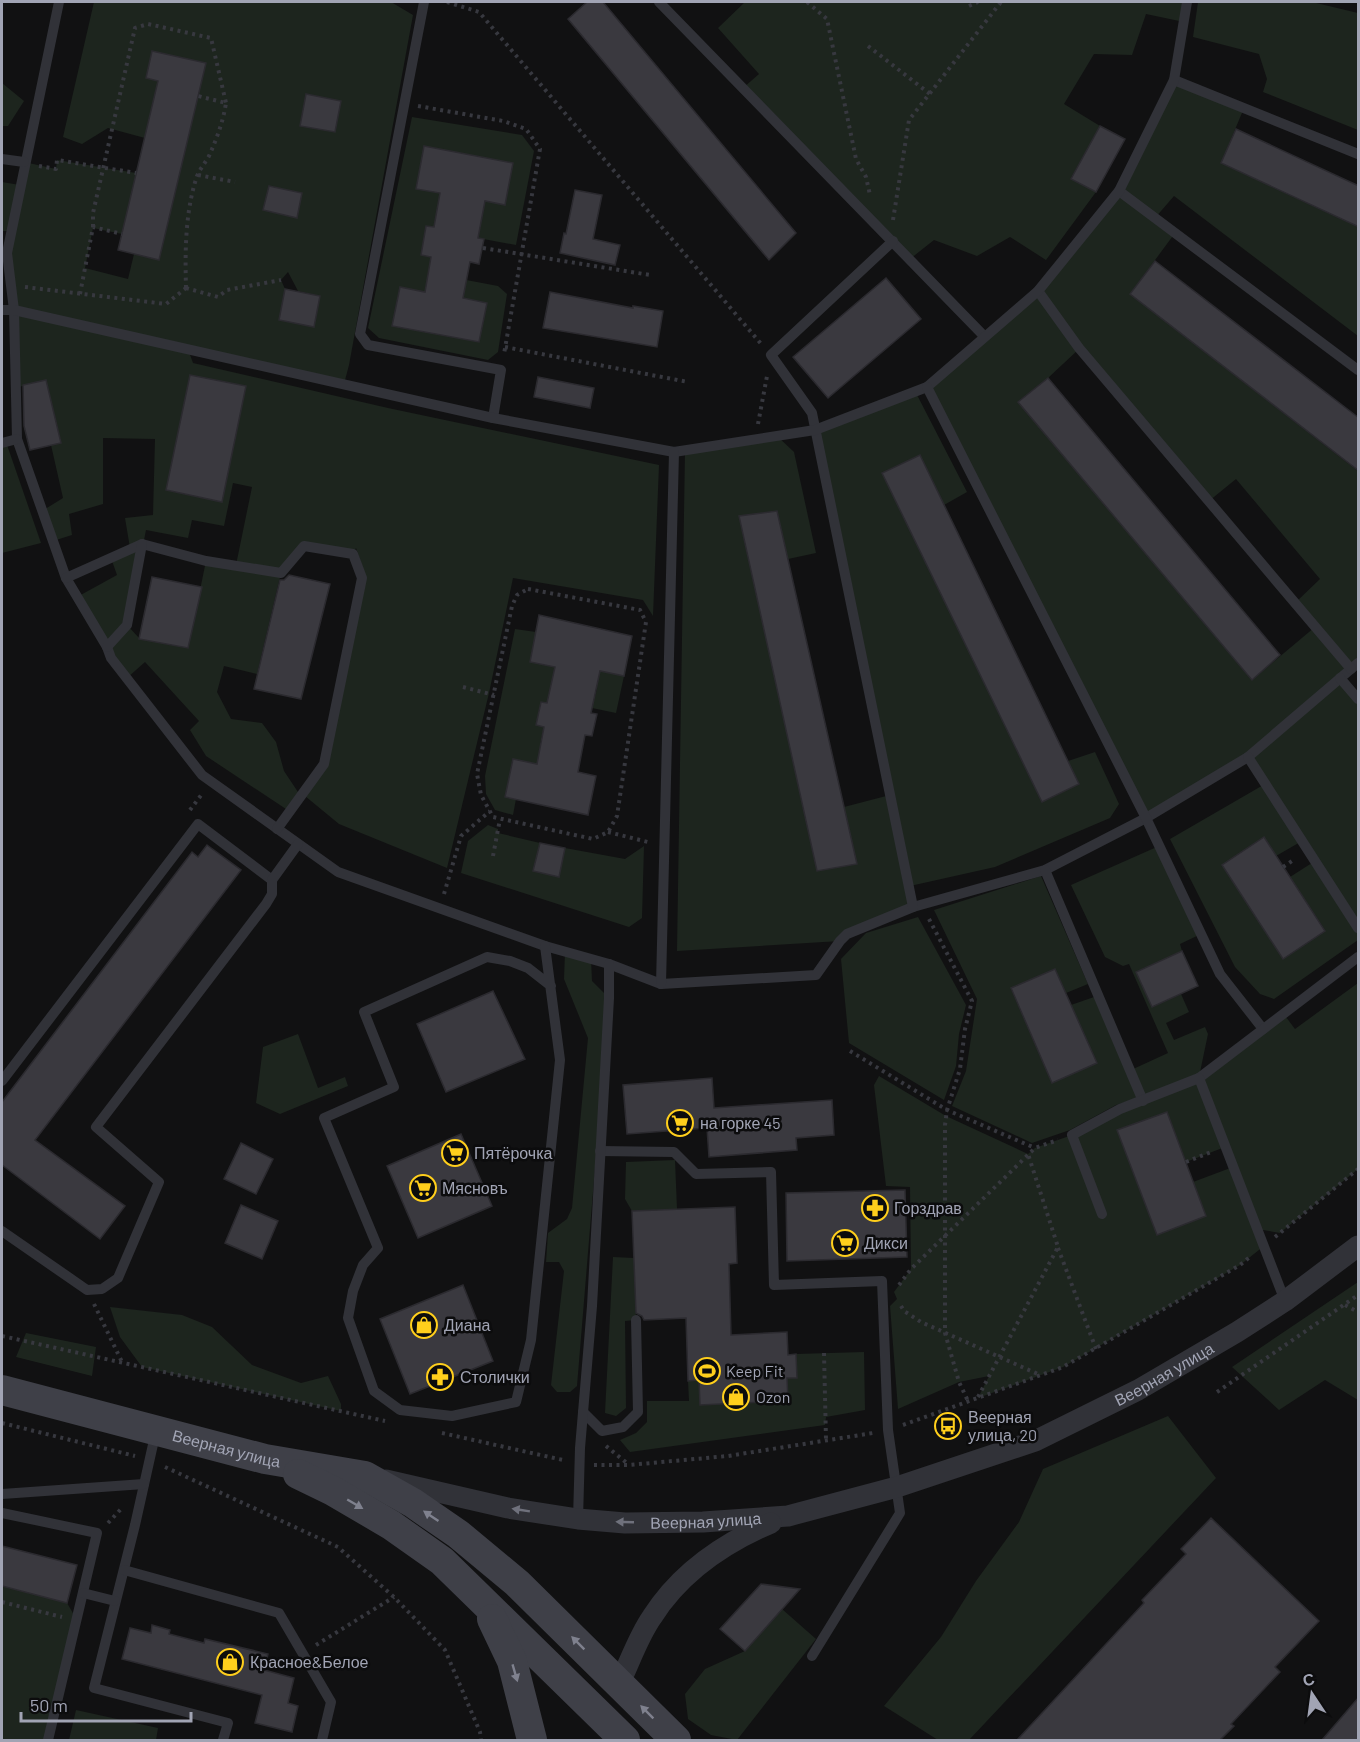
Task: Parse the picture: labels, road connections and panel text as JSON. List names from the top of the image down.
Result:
{
  "streets": {
    "street": ["Веерная улица"]
  },
  "places": {
    "supermarket": [
      "на горке 45",
      "Пятёрочка",
      "Мясновъ",
      "Дикси"
    ],
    "pharmacy": ["Горздрав", "Столички"],
    "shop": ["Диана", "Ozon", "Красное&Белое"],
    "sports": ["Keep Fit"],
    "bus stop": ["Веерная улица, 20"]
  },
  "scale_bar": "50 m",
  "north": "top"
}
